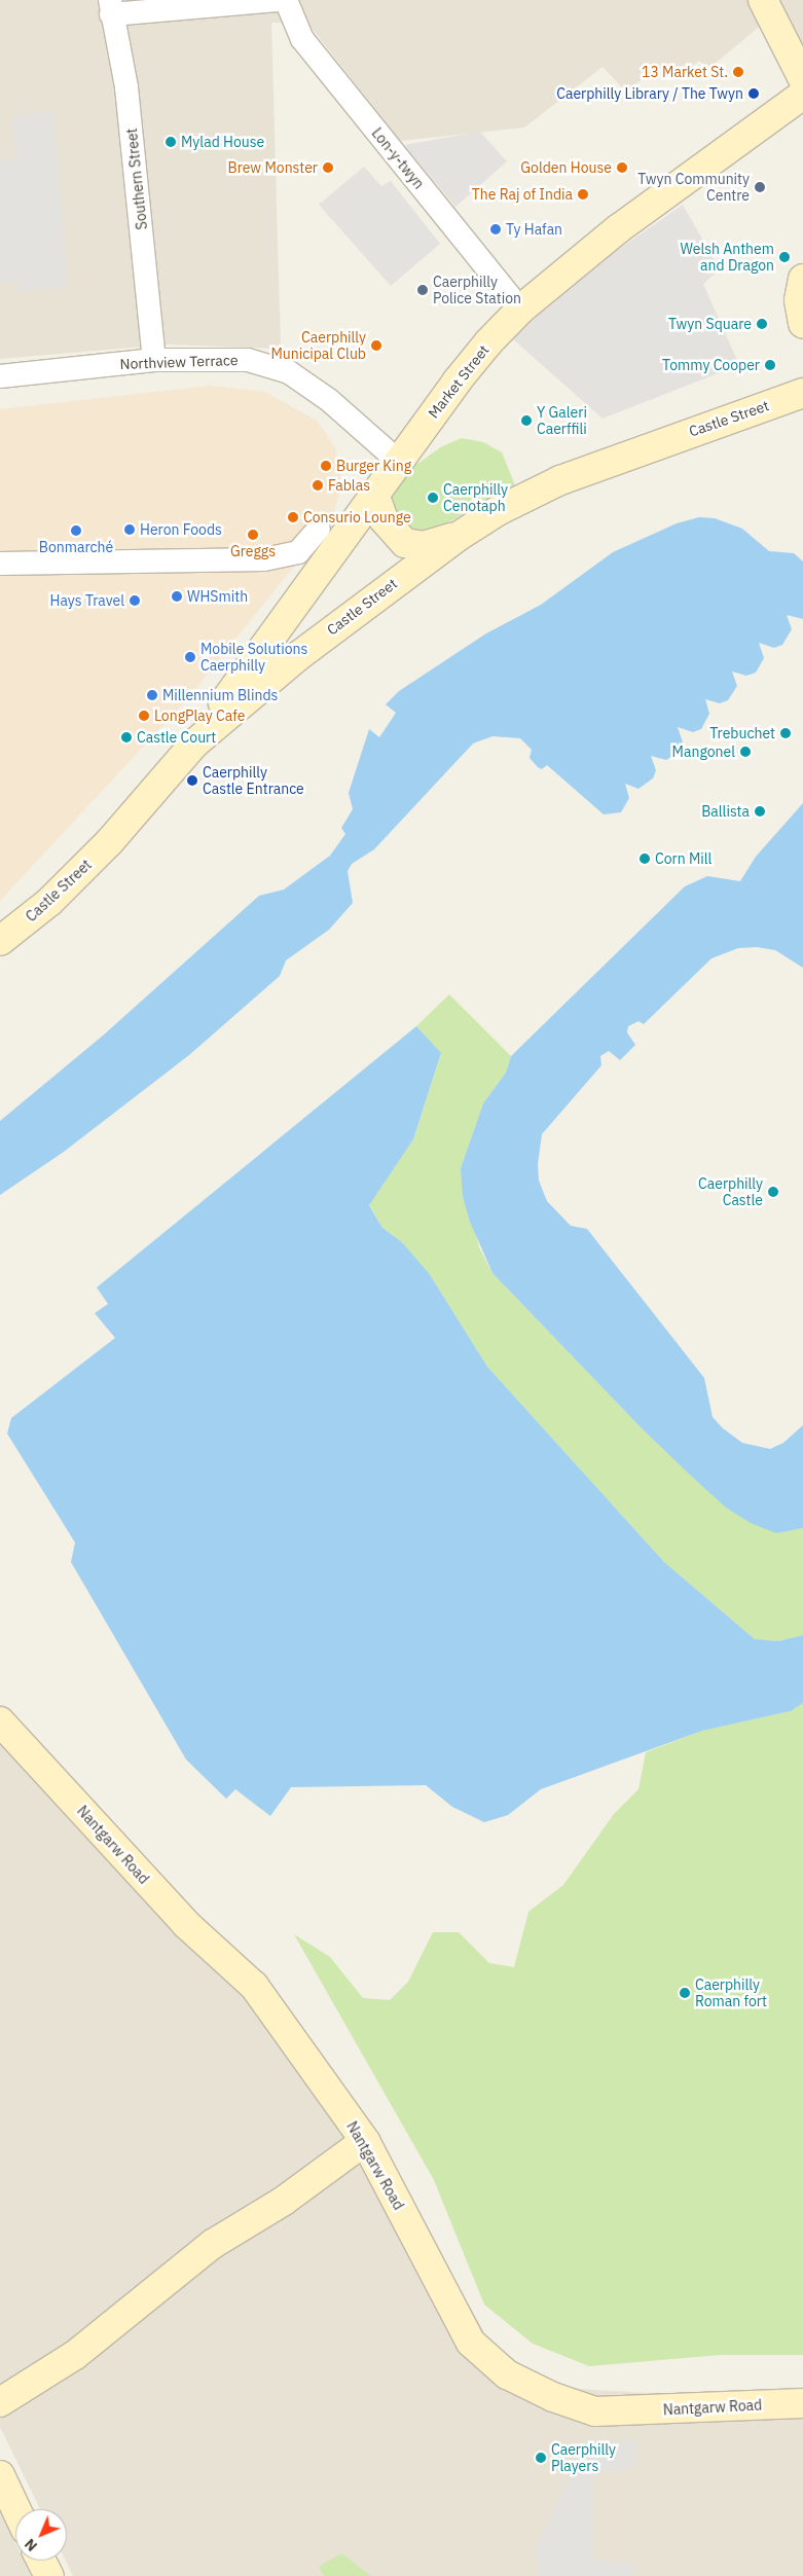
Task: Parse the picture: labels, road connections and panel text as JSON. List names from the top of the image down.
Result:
{
  "streets": {
    "main road": ["Market Street", "Castle Street", "Nantgarw Road"],
    "street": ["Lon-y-twyn", "Southern Street", "Northview Terrace"]
  },
  "crossings": [
    ["Lon-y-twyn", "Market Street"],
    ["Southern Street", "Northview Terrace"],
    ["Northview Terrace", "Market Street"],
    ["Market Street", "Castle Street"]
  ],
  "places": [
    "13 Market St.",
    "Caerphilly Library / The Twyn",
    "Mylad House",
    "Brew Monster",
    "Golden House",
    "Twyn Community Centre",
    "The Raj of India",
    "Ty Hafan",
    "Welsh Anthem and Dragon",
    "Caerphilly Police Station",
    "Twyn Square",
    "Caerphilly Municipal Club",
    "Tommy Cooper",
    "Y Galeri Caerffili",
    "Burger King",
    "Fablas",
    "Caerphilly Cenotaph",
    "Consurio Lounge",
    "Heron Foods",
    "Bonmarché",
    "Greggs",
    "WHSmith",
    "Hays Travel",
    "Mobile Solutions Caerphilly",
    "Millennium Blinds",
    "LongPlay Cafe",
    "Trebuchet",
    "Castle Court",
    "Mangonel",
    "Caerphilly Castle Entrance",
    "Ballista",
    "Corn Mill",
    "Caerphilly Castle",
    "Caerphilly Roman fort",
    "Caerphilly Players"
  ],
  "north": "bottom left"
}
